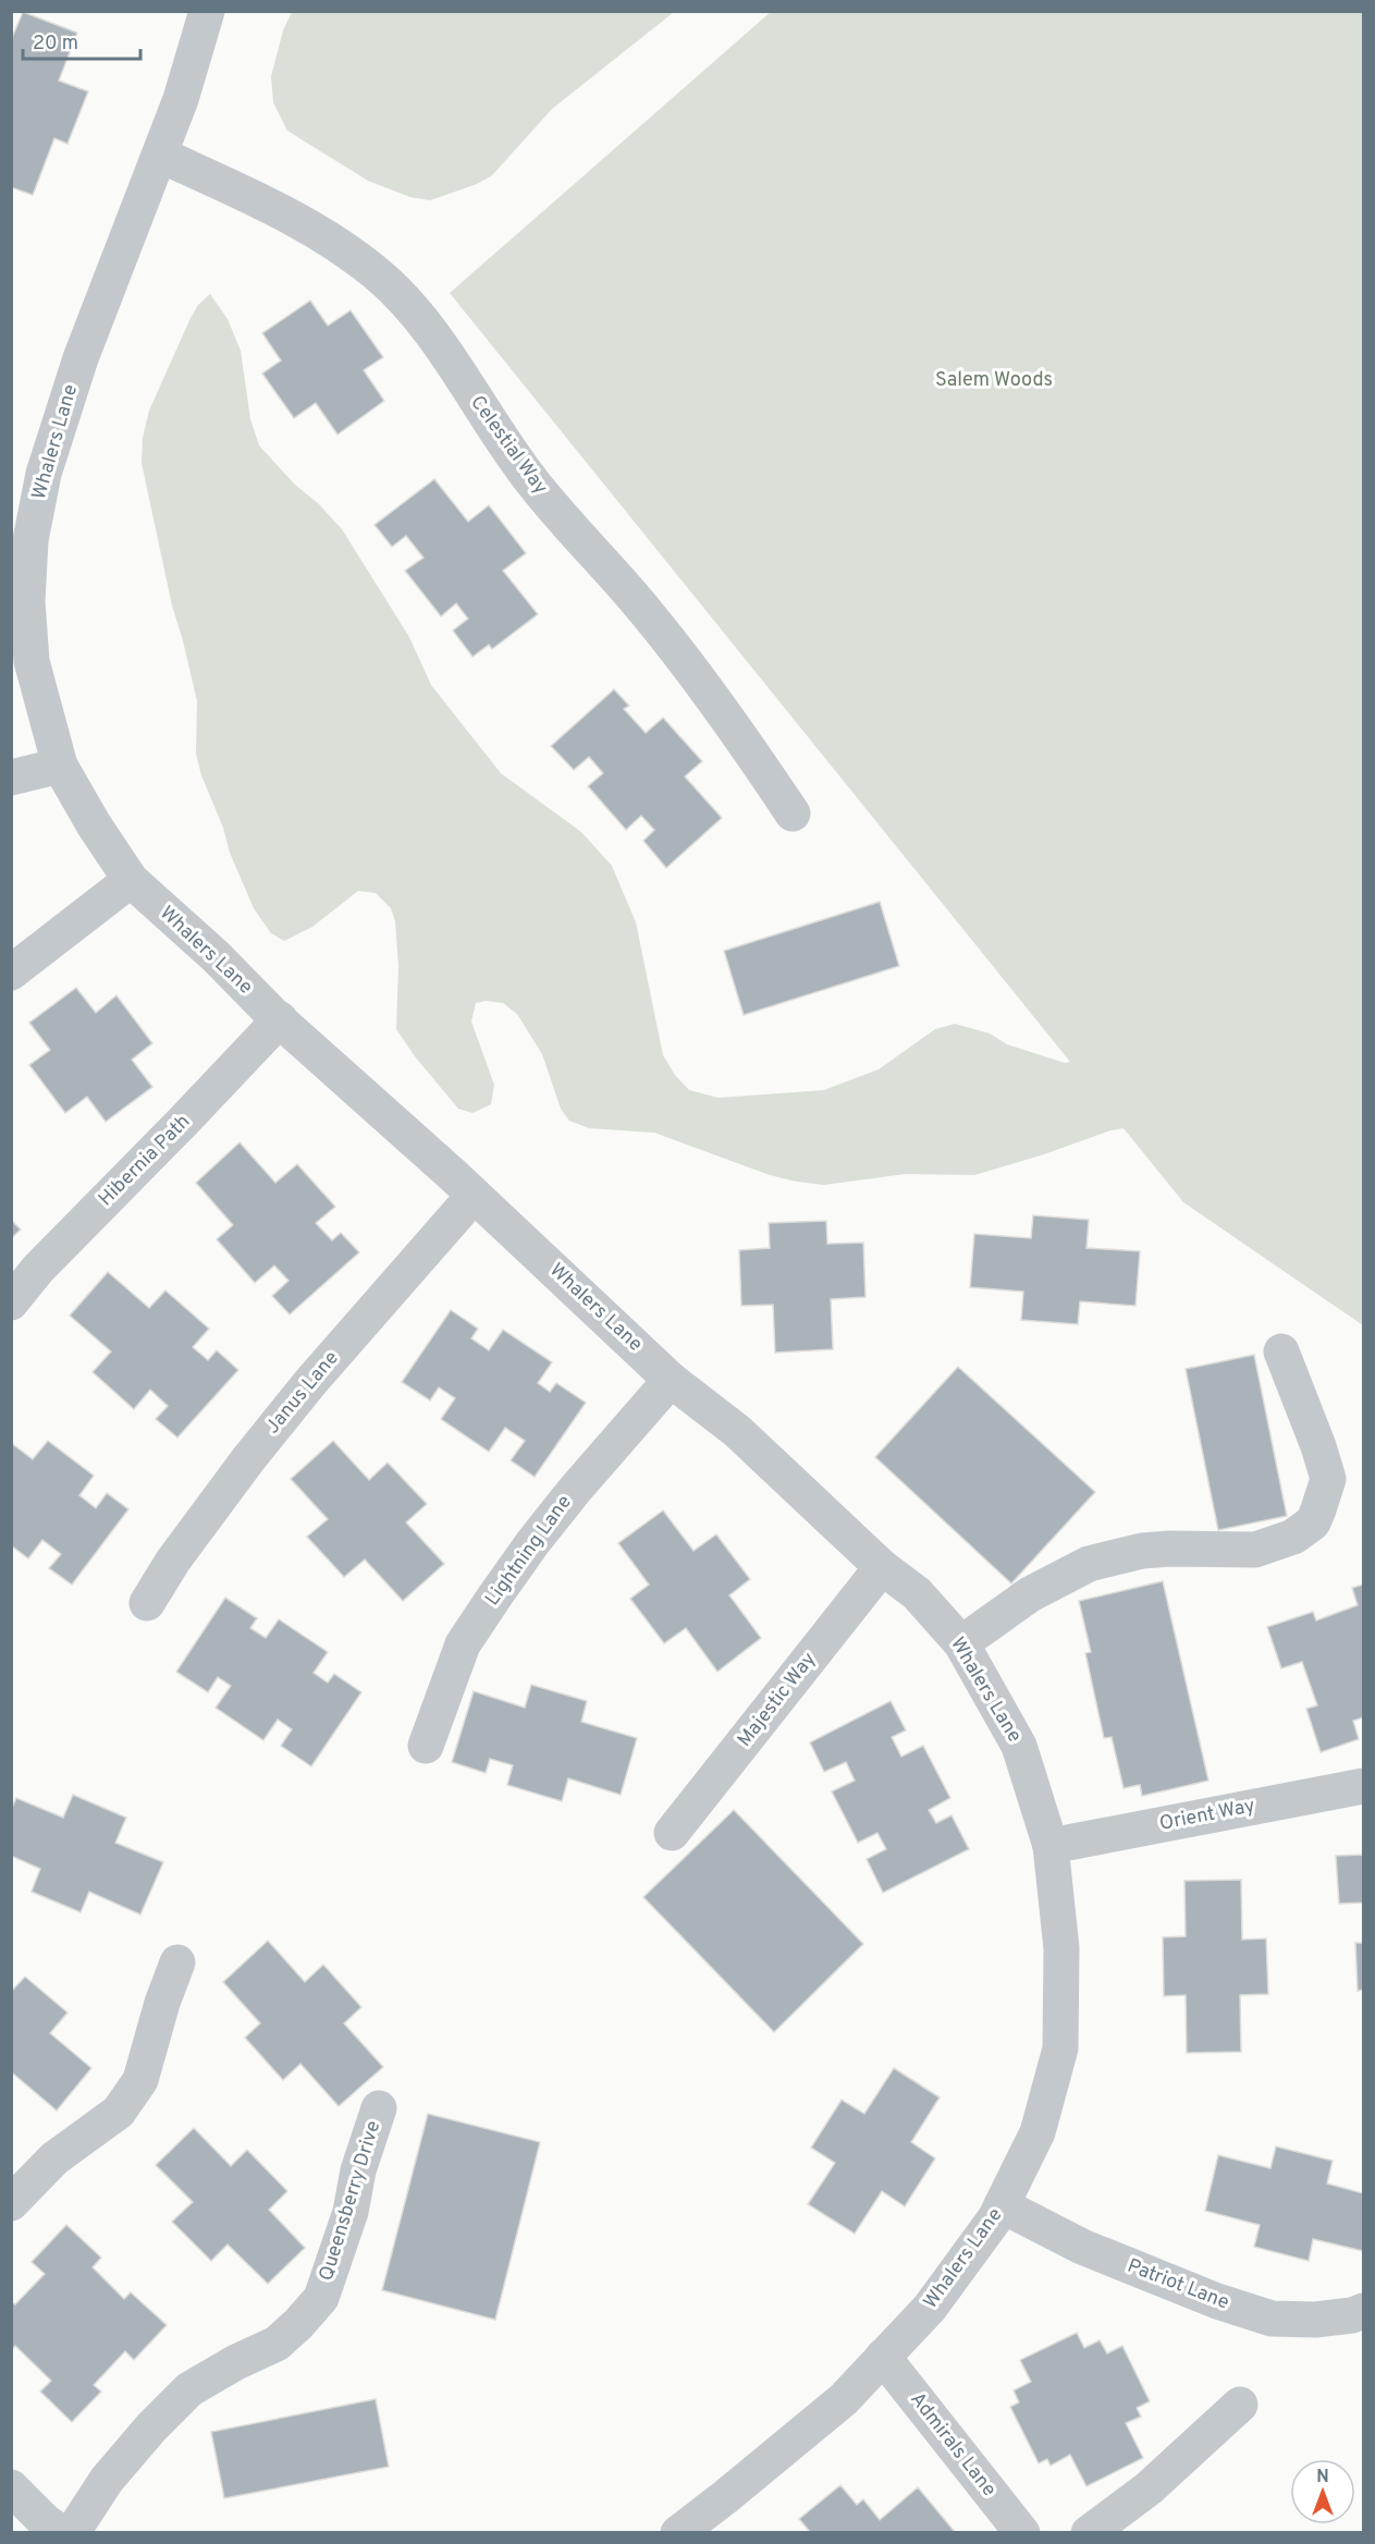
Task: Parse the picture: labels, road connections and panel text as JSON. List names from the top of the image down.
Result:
{
  "streets": {
    "street": [
      "Whalers Lane",
      "Celestial Way",
      "Hibernia Path",
      "Janus Lane",
      "Lightning Lane",
      "Majestic Way",
      "Orient Way",
      "Queensberry Drive",
      "Patriot Lane",
      "Admirals Lane"
    ]
  },
  "crossings": [
    ["Whalers Lane", "Celestial Way"],
    ["Whalers Lane", "Hibernia Path"],
    ["Whalers Lane", "Janus Lane"],
    ["Whalers Lane", "Lightning Lane"],
    ["Whalers Lane", "Majestic Way"],
    ["Whalers Lane", "Orient Way"],
    ["Whalers Lane", "Patriot Lane"],
    ["Whalers Lane", "Admirals Lane"]
  ],
  "parks": ["Salem Woods"],
  "scale_bar": "20 m",
  "north": "top"
}
